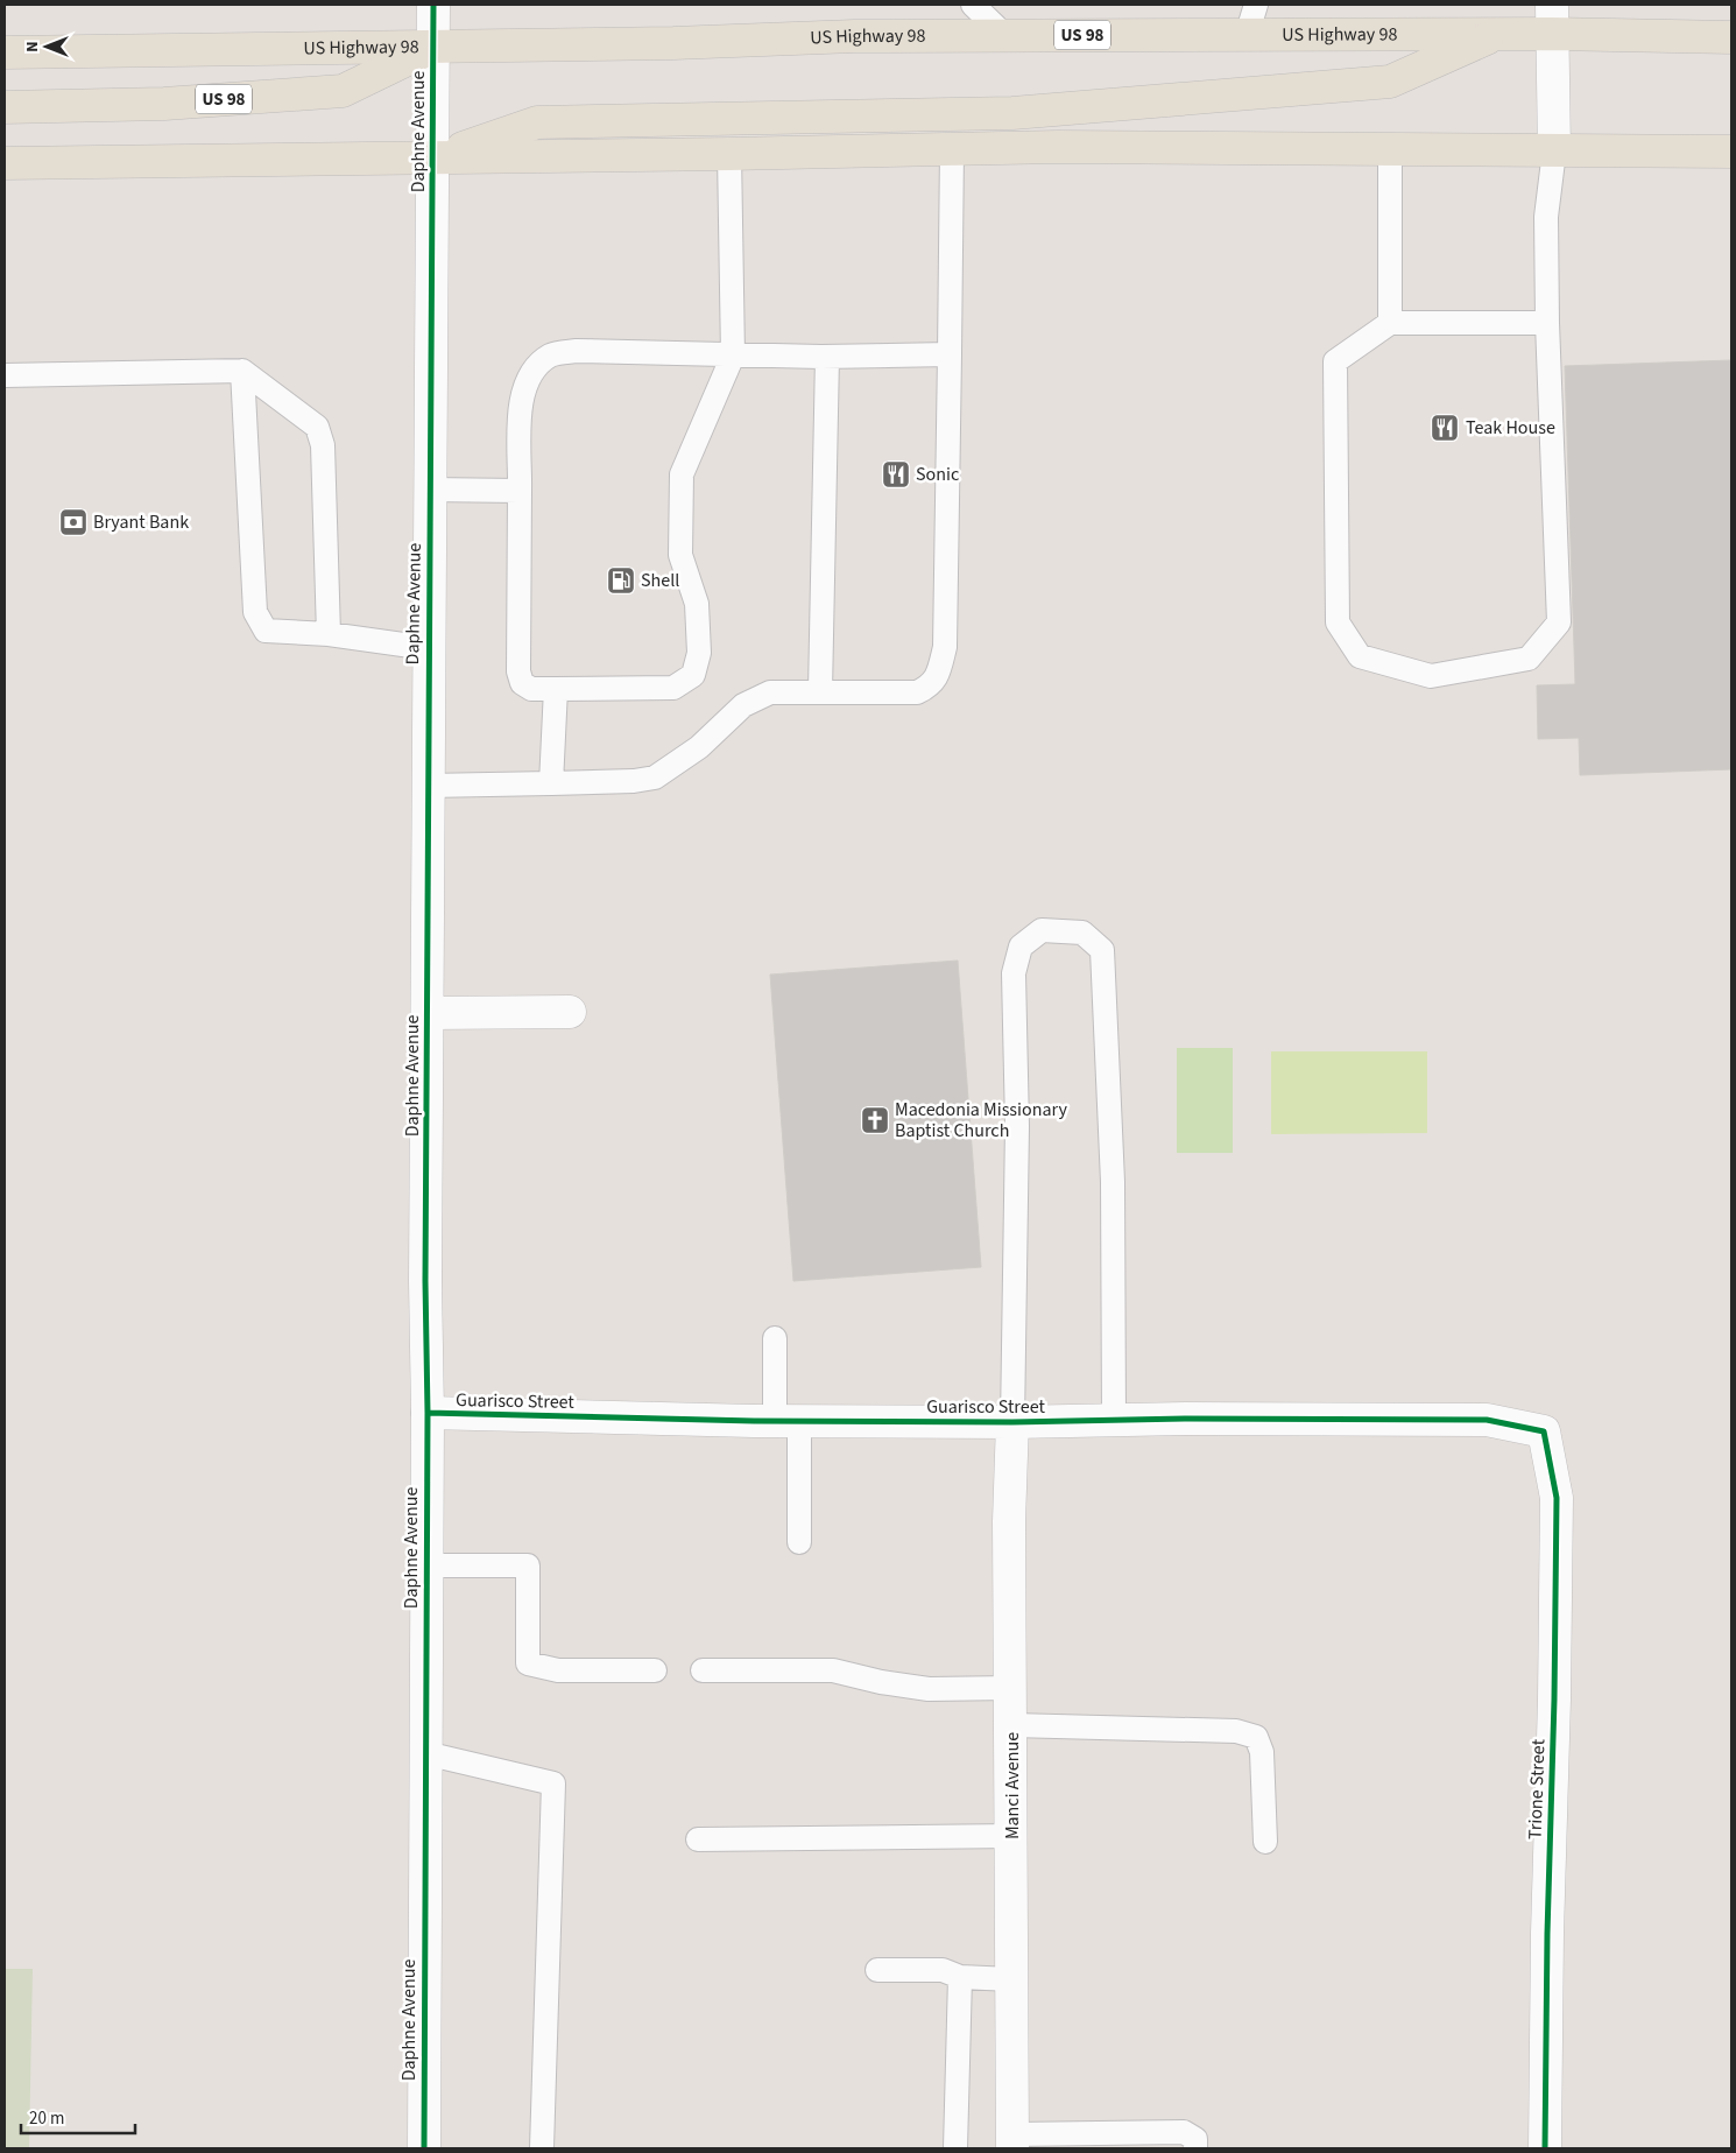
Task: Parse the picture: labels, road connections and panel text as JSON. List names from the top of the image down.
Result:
{
  "streets": {
    "main road": ["US 98", "US Highway 98"],
    "street": [
      "Daphne Avenue",
      "Guarisco Street",
      "Manci Avenue",
      "Trione Street"
    ]
  },
  "crossings": [
    ["US 98", "US Highway 98"],
    ["US 98", "Daphne Avenue"],
    ["US Highway 98", "Daphne Avenue"],
    ["Daphne Avenue", "Guarisco Street"],
    ["Guarisco Street", "Manci Avenue"],
    ["Guarisco Street", "Trione Street"]
  ],
  "places": {
    "restaurant": ["Teak House", "Sonic"],
    "bank": ["Bryant Bank"],
    "fuel station": ["Shell"],
    "church": ["Macedonia Missionary Baptist Church"]
  },
  "scale_bar": "20 m",
  "north": "left"
}
